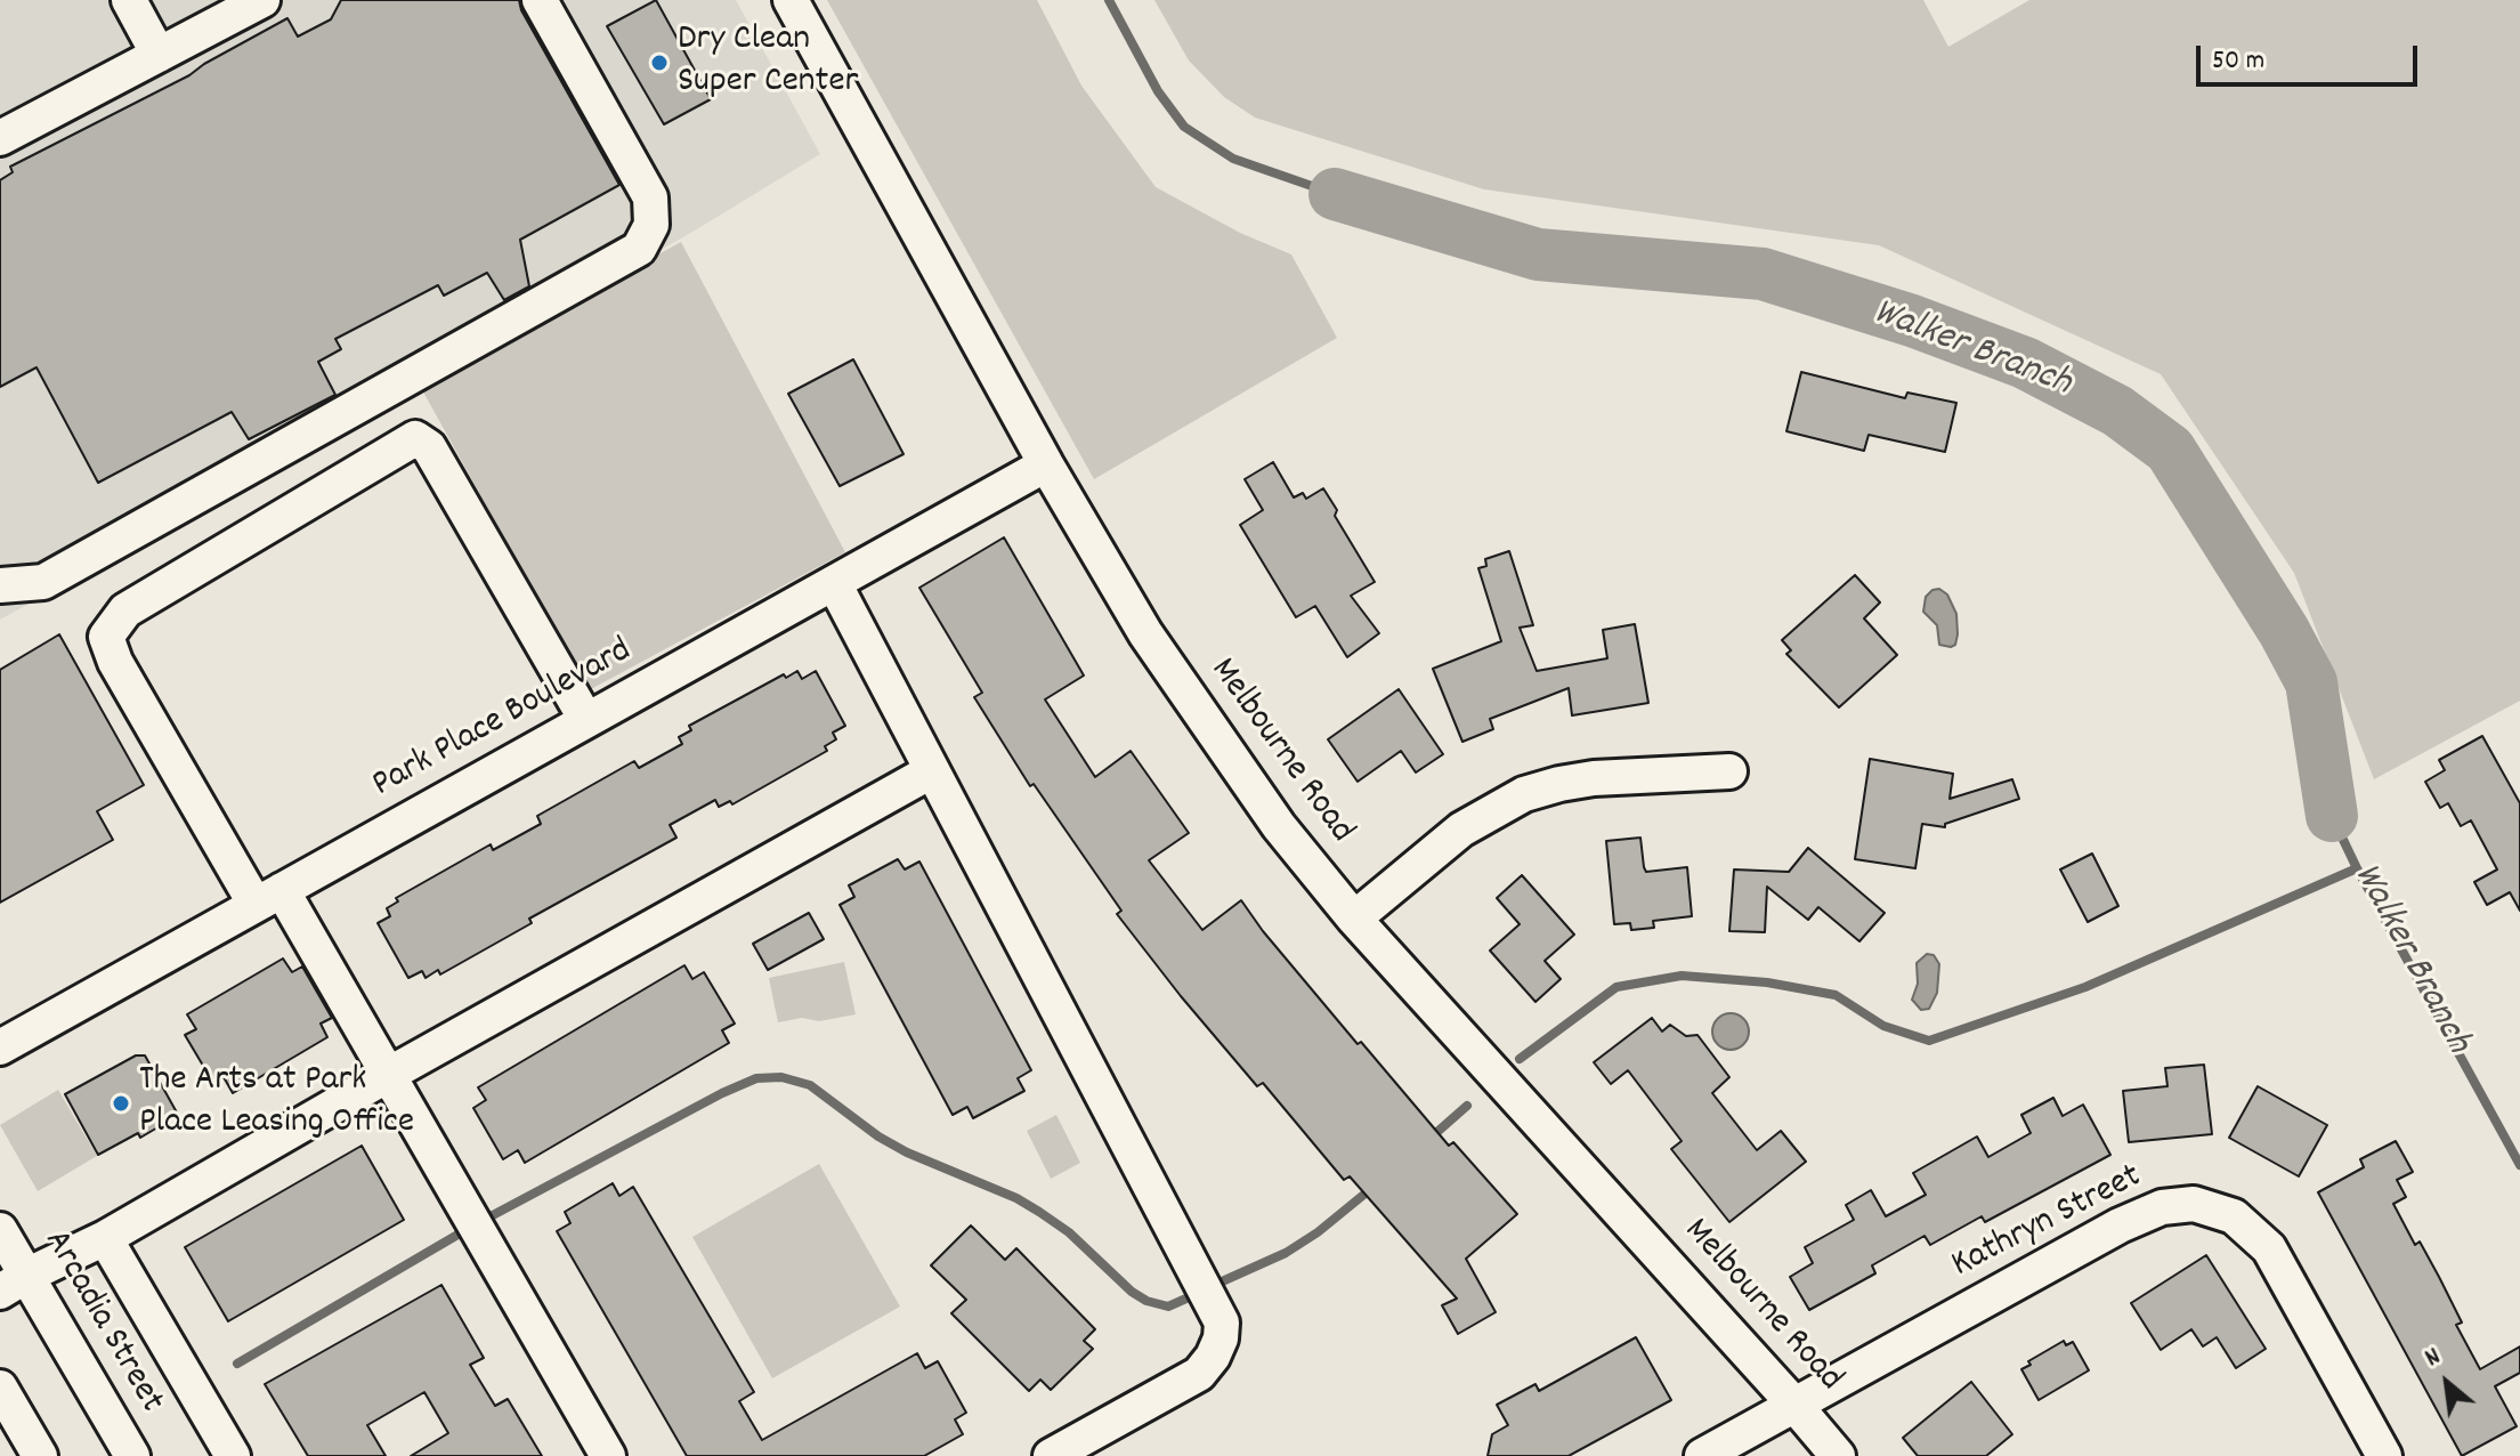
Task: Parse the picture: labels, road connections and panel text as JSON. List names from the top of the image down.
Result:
{
  "streets": {
    "street": [
      "Park Place Boulevard",
      "Melbourne Road",
      "Kathryn Street",
      "Arcadia Street"
    ]
  },
  "crossings": [
    ["Park Place Boulevard", "Melbourne Road"],
    ["Melbourne Road", "Kathryn Street"]
  ],
  "water": ["Walker Branch"],
  "places": ["Dry Clean Super Center", "The Arts at Park Place Leasing Office"],
  "scale_bar": "50 m",
  "north": "top left"
}
